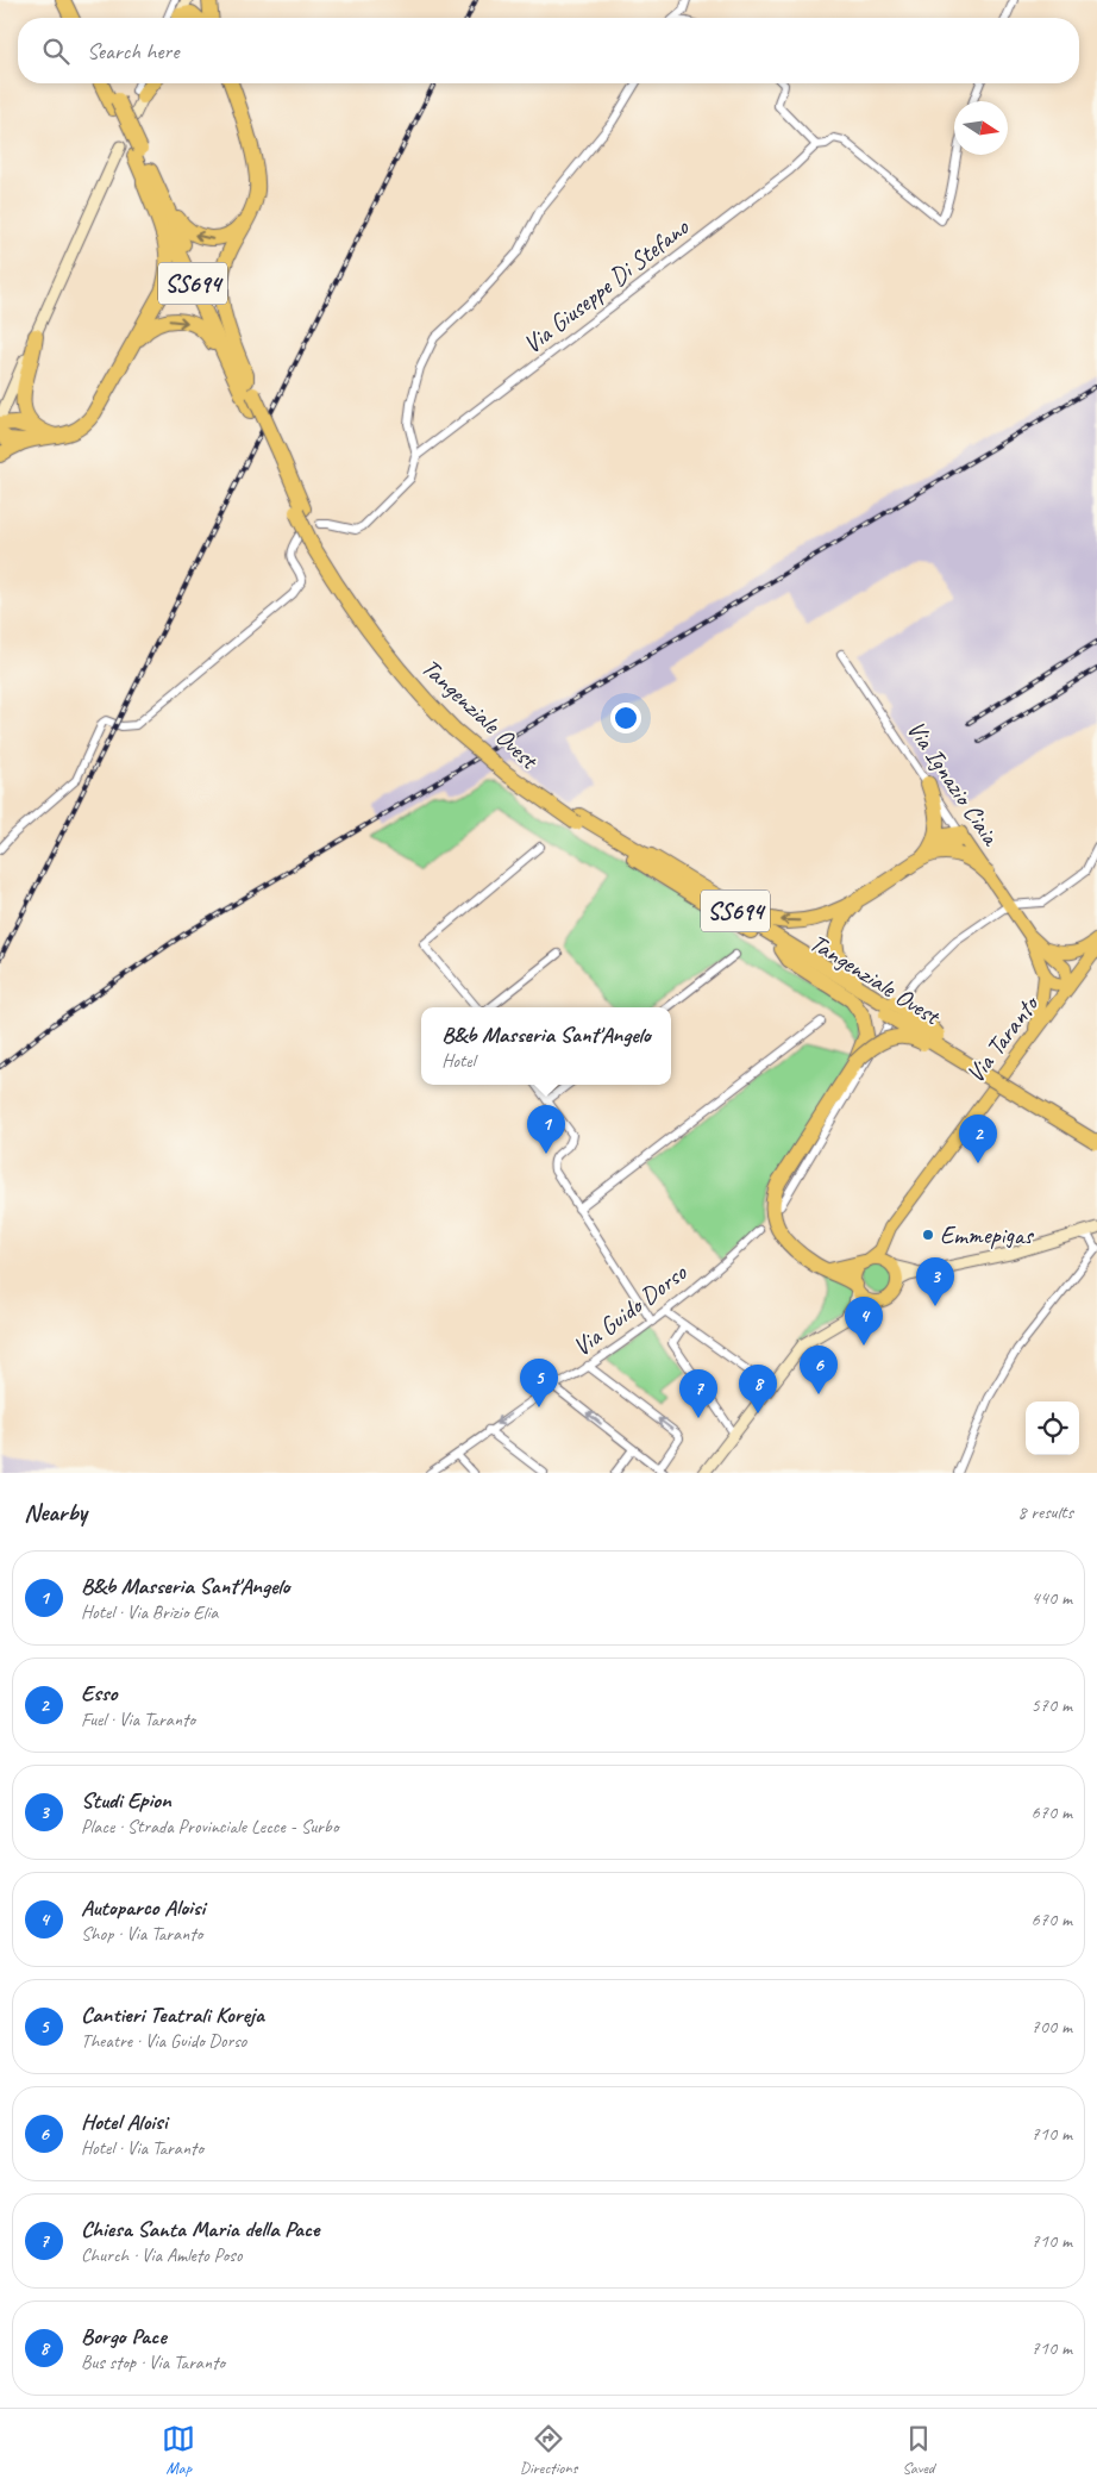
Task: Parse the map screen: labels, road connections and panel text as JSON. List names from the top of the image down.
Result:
{
  "streets": {
    "highway": ["SS694", "Tangenziale Ovest"],
    "main road": ["Via Ignazio Ciaia", "Via Taranto"],
    "street": ["Via Giuseppe Di Stefano", "Via Guido Dorso"]
  },
  "crossings": [
    ["Via Ignazio Ciaia", "Via Taranto"]
  ],
  "places": ["Emmepigas"],
  "north": "right",
  "page": {
    "search": "Search here",
    "popup": ["B&b Masseria Sant'Angelo", "Hotel"],
    "pins": [
      "1",
      "2",
      "3",
      "4",
      "6",
      "5",
      "8",
      "7"
    ],
    "heading": ["Nearby", "8 results"],
    "list": [
      {
        "mark": "1",
        "name": "B&b Masseria Sant'Angelo",
        "note": "Hotel · Via Brizio Elia",
        "value": "440 m"
      },
      {
        "mark": "2",
        "name": "Esso",
        "note": "Fuel · Via Taranto",
        "value": "570 m"
      },
      {
        "mark": "3",
        "name": "Studi Epion",
        "note": "Place · Strada Provinciale Lecce - Surbo",
        "value": "670 m"
      },
      {
        "mark": "4",
        "name": "Autoparco Aloisi",
        "note": "Shop · Via Taranto",
        "value": "670 m"
      },
      {
        "mark": "5",
        "name": "Cantieri Teatrali Koreja",
        "note": "Theatre · Via Guido Dorso",
        "value": "700 m"
      },
      {
        "mark": "6",
        "name": "Hotel Aloisi",
        "note": "Hotel · Via Taranto",
        "value": "710 m"
      },
      {
        "mark": "7",
        "name": "Chiesa Santa Maria della Pace",
        "note": "Church · Via Amleto Poso",
        "value": "710 m"
      },
      {
        "mark": "8",
        "name": "Borgo Pace",
        "note": "Bus stop · Via Taranto",
        "value": "710 m"
      }
    ],
    "nav": ["Map", "Directions", "Saved"]
  }
}
